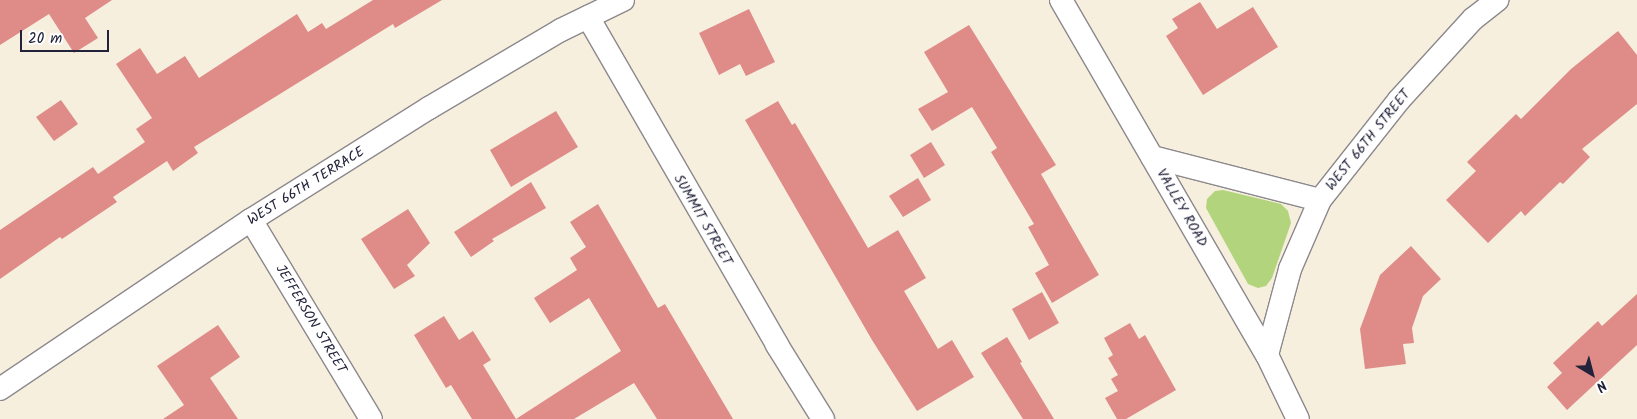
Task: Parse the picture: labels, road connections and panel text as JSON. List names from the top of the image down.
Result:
{
  "streets": {
    "street": [
      "WEST 66TH STREET",
      "WEST 66TH TERRACE",
      "VALLEY ROAD",
      "SUMMIT STREET",
      "JEFFERSON STREET"
    ]
  },
  "crossings": [
    ["WEST 66TH STREET", "VALLEY ROAD"],
    ["WEST 66TH TERRACE", "SUMMIT STREET"],
    ["WEST 66TH TERRACE", "JEFFERSON STREET"]
  ],
  "scale_bar": "20 m",
  "north": "bottom right"
}
